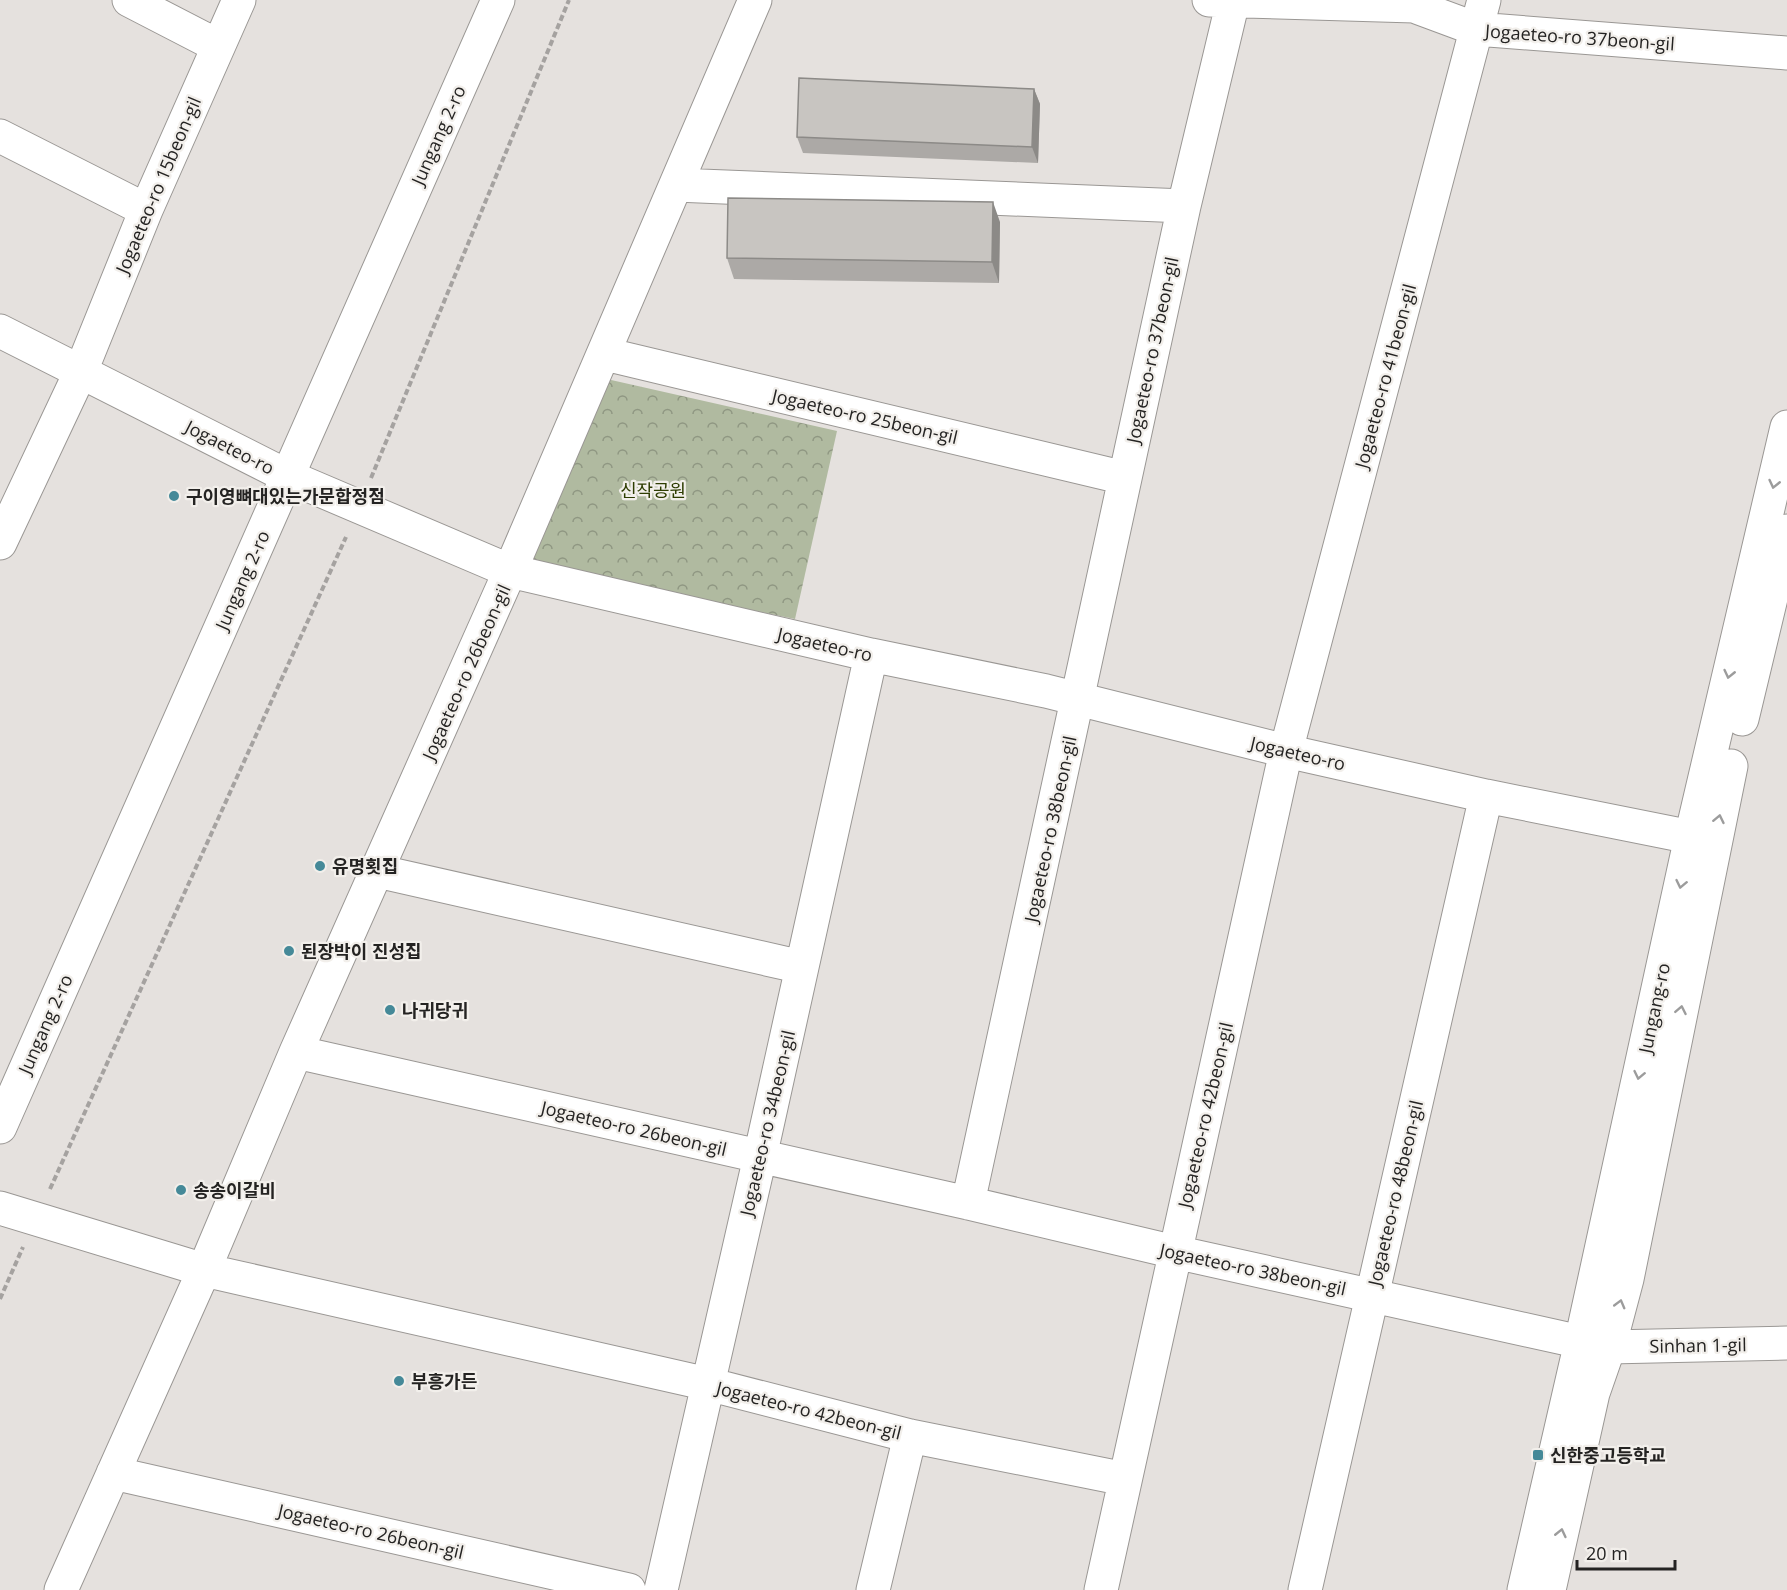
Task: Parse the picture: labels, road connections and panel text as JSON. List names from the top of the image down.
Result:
{
  "streets": {
    "street": [
      "Jogaeteo-ro 37beon-gil",
      "Jungang 2-ro",
      "Jogaeteo-ro 15beon-gil",
      "Jogaeteo-ro 41beon-gil",
      "Jogaeteo-ro 25beon-gil",
      "Jogaeteo-ro",
      "Jogaeteo-ro 26beon-gil",
      "Jogaeteo-ro 38beon-gil",
      "Jungang-ro",
      "Jogaeteo-ro 42beon-gil",
      "Jogaeteo-ro 34beon-gil",
      "Jogaeteo-ro 48beon-gil",
      "Sinhan 1-gil"
    ]
  },
  "crossings": [
    ["Jogaeteo-ro 37beon-gil", "Jogaeteo-ro 41beon-gil"],
    ["Jogaeteo-ro 37beon-gil", "Jogaeteo-ro 25beon-gil"],
    ["Jogaeteo-ro 37beon-gil", "Jogaeteo-ro"],
    ["Jogaeteo-ro 37beon-gil", "Jogaeteo-ro 38beon-gil"],
    ["Jungang 2-ro", "Jogaeteo-ro"],
    ["Jogaeteo-ro 15beon-gil", "Jogaeteo-ro"],
    ["Jogaeteo-ro 41beon-gil", "Jogaeteo-ro"],
    ["Jogaeteo-ro 41beon-gil", "Jogaeteo-ro 42beon-gil"],
    ["Jogaeteo-ro", "Jogaeteo-ro 26beon-gil"],
    ["Jogaeteo-ro", "Jogaeteo-ro 38beon-gil"],
    ["Jogaeteo-ro", "Jungang-ro"],
    ["Jogaeteo-ro", "Jogaeteo-ro 42beon-gil"],
    ["Jogaeteo-ro", "Jogaeteo-ro 34beon-gil"],
    ["Jogaeteo-ro", "Jogaeteo-ro 48beon-gil"],
    ["Jogaeteo-ro 26beon-gil", "Jogaeteo-ro 38beon-gil"],
    ["Jogaeteo-ro 26beon-gil", "Jogaeteo-ro 34beon-gil"],
    ["Jogaeteo-ro 38beon-gil", "Jungang-ro"],
    ["Jogaeteo-ro 38beon-gil", "Jogaeteo-ro 42beon-gil"],
    ["Jogaeteo-ro 38beon-gil", "Jogaeteo-ro 34beon-gil"],
    ["Jogaeteo-ro 38beon-gil", "Jogaeteo-ro 48beon-gil"],
    ["Jogaeteo-ro 38beon-gil", "Sinhan 1-gil"],
    ["Jungang-ro", "Sinhan 1-gil"],
    ["Jogaeteo-ro 42beon-gil", "Jogaeteo-ro 34beon-gil"]
  ],
  "parks": ["신작공원"],
  "places": {
    "other": [
      "구이영뼈대있는가문합정점",
      "유명횟집",
      "된장박이 진성집",
      "나귀당귀",
      "송송이갈비",
      "부흥가든"
    ],
    "transit": ["신한중고등학교"]
  },
  "scale_bar": "20 m"
}
